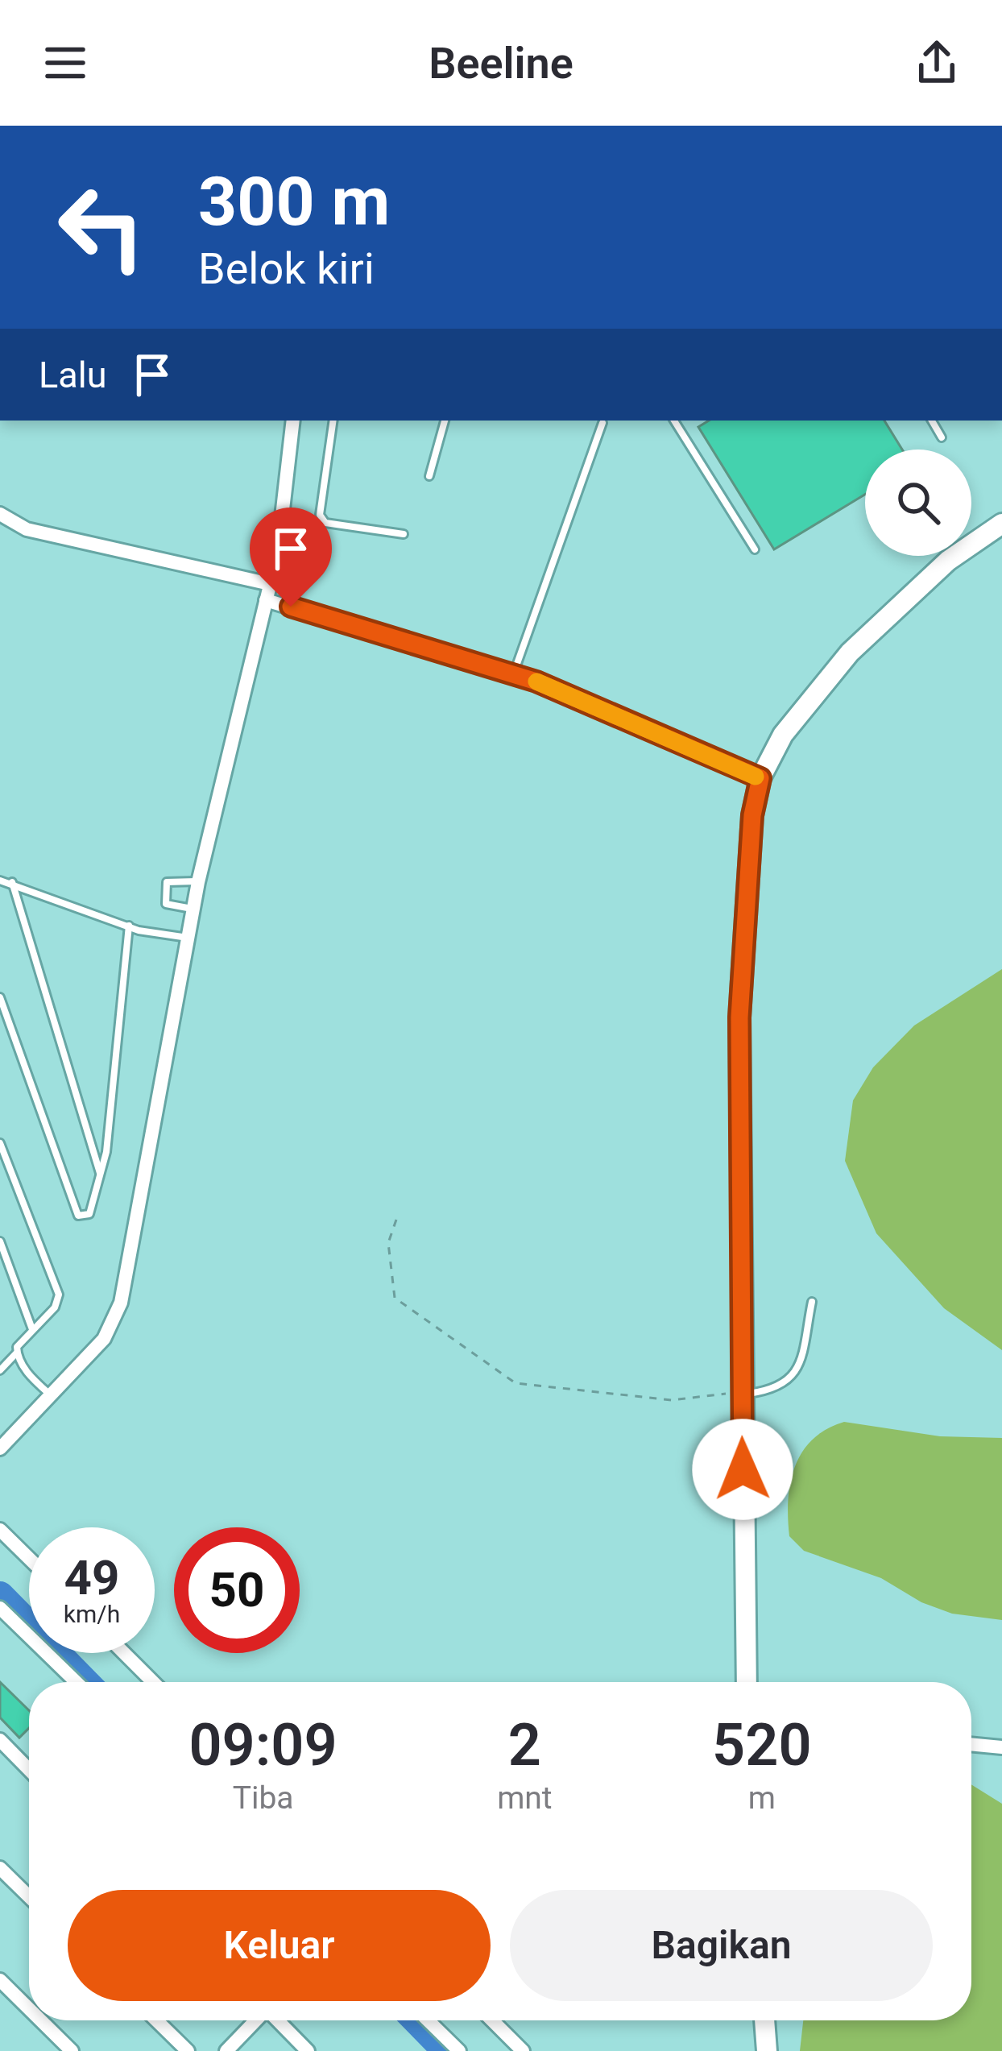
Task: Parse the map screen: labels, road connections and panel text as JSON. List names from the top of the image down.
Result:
{
  "page": {
    "header": "Beeline",
    "turn": ["300 m", "Belok kiri"],
    "then": "Lalu",
    "speed": "49 km/h",
    "limit": "50",
    "eta": [
      "09:09",
      "Tiba",
      "2",
      "mnt",
      "520",
      "m"
    ],
    "buttons": ["Keluar", "Bagikan"]
  }
}
